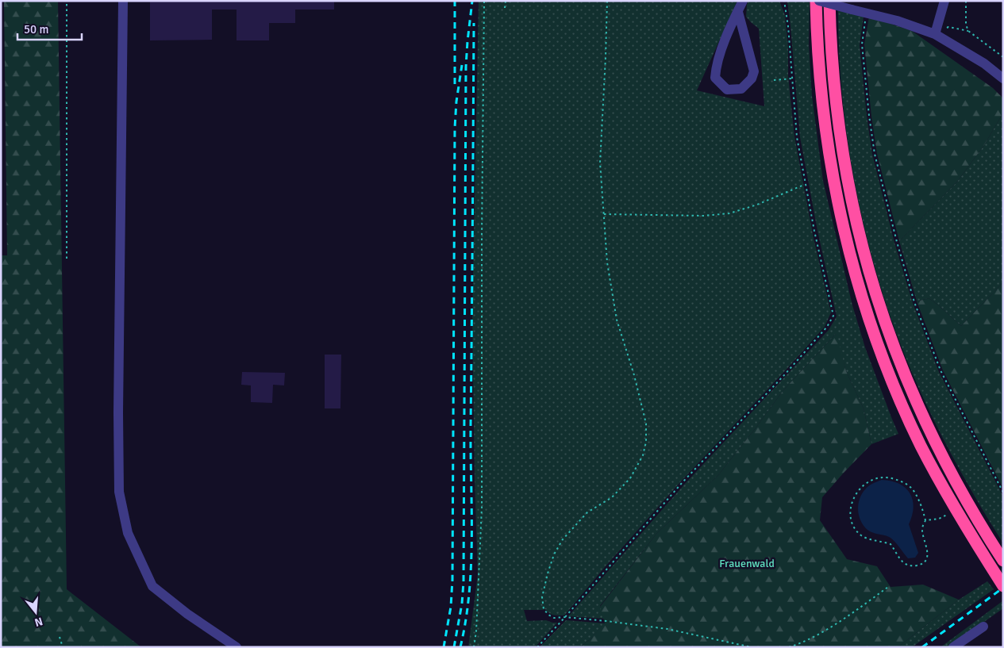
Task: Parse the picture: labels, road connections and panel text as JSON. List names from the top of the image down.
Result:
{
  "parks": ["Frauenwald"],
  "scale_bar": "50 m",
  "north": "bottom"
}
